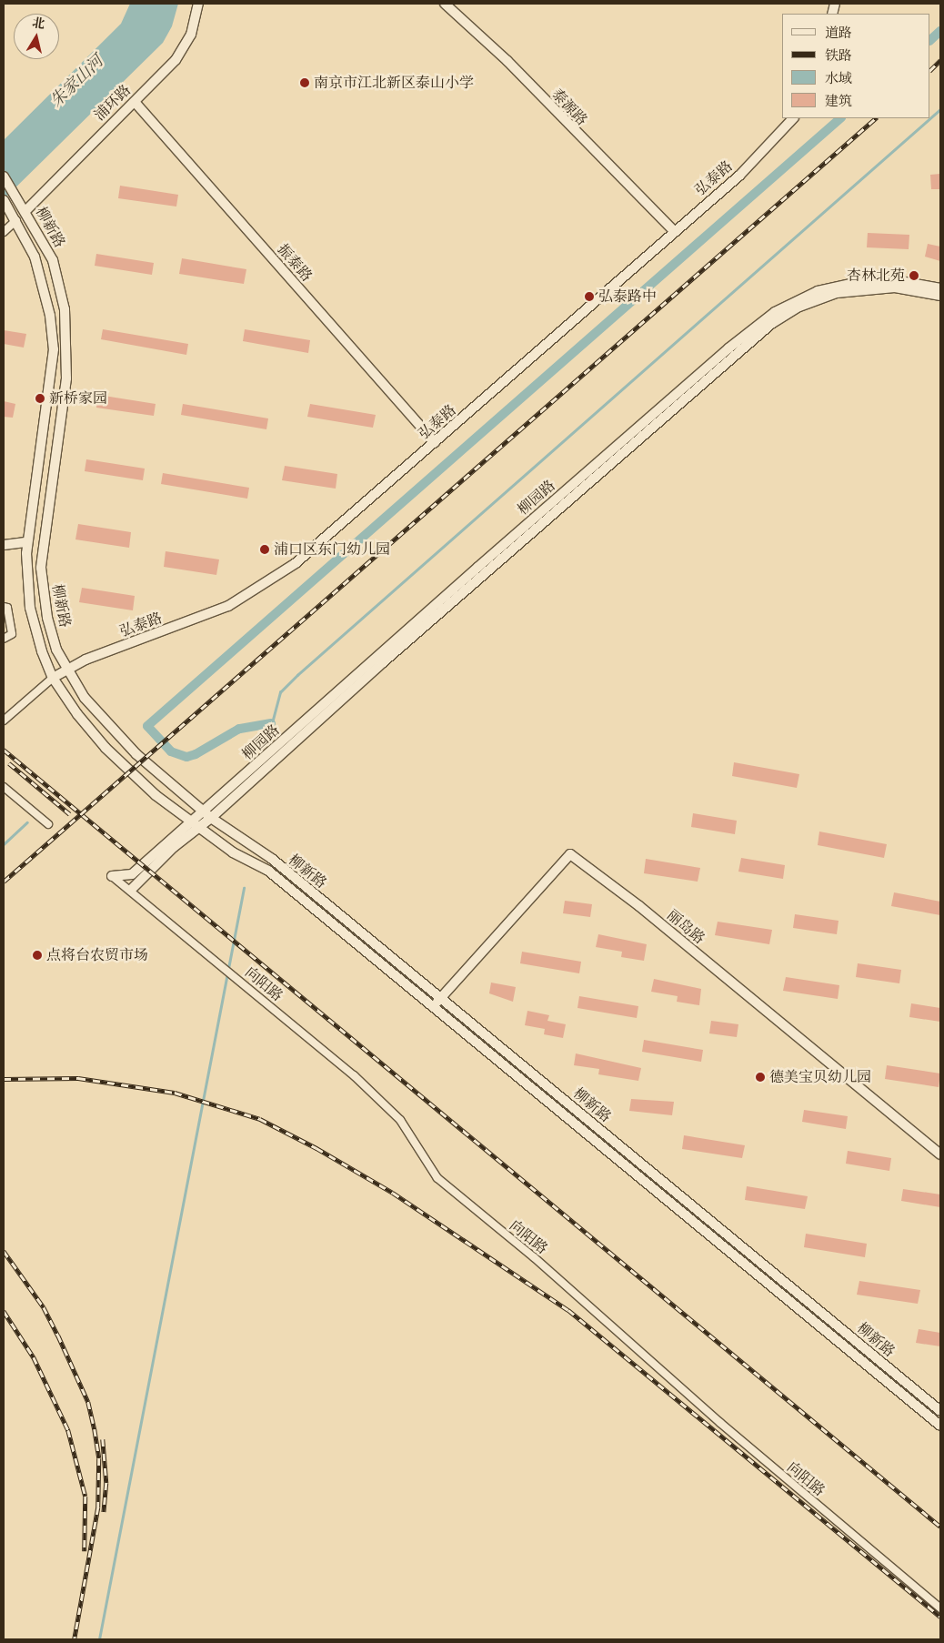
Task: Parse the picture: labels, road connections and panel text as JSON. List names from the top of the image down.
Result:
{
  "streets": {
    "street": [
      "浦环路",
      "泰源路",
      "弘泰路",
      "柳新路",
      "振泰路",
      "柳园路",
      "丽岛路",
      "向阳路"
    ]
  },
  "crossings": [
    ["浦环路", "柳新路"],
    ["浦环路", "振泰路"],
    ["泰源路", "弘泰路"],
    ["弘泰路", "柳新路"],
    ["弘泰路", "振泰路"],
    ["柳新路", "柳园路"],
    ["柳新路", "丽岛路"],
    ["柳园路", "向阳路"]
  ],
  "water": ["朱家山河"],
  "places": [
    "南京市江北新区泰山小学",
    "杏林北苑",
    "弘泰路中",
    "新桥家园",
    "浦口区东门幼儿园",
    "点将台农贸市场",
    "德美宝贝幼儿园"
  ],
  "legend": [
    "道路",
    "铁路",
    "水域",
    "建筑"
  ],
  "north": "top"
}
